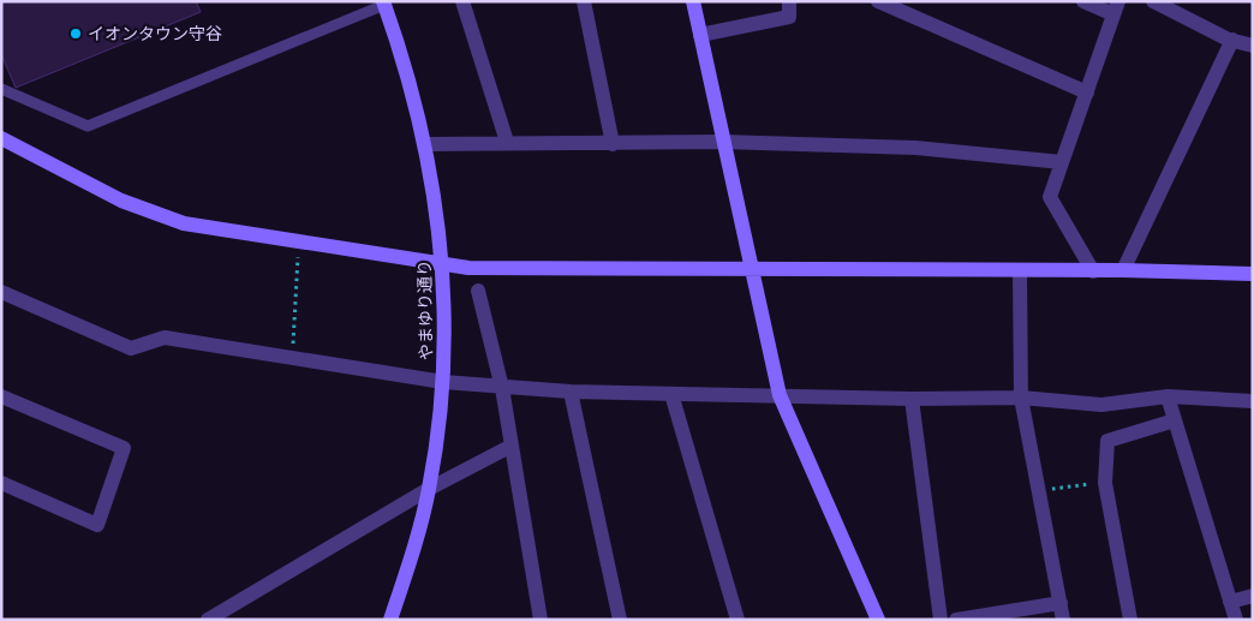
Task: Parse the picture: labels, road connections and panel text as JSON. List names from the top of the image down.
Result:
{
  "streets": {
    "street": ["やまゆり通り"]
  },
  "places": ["イオンタウン守谷"]
}
